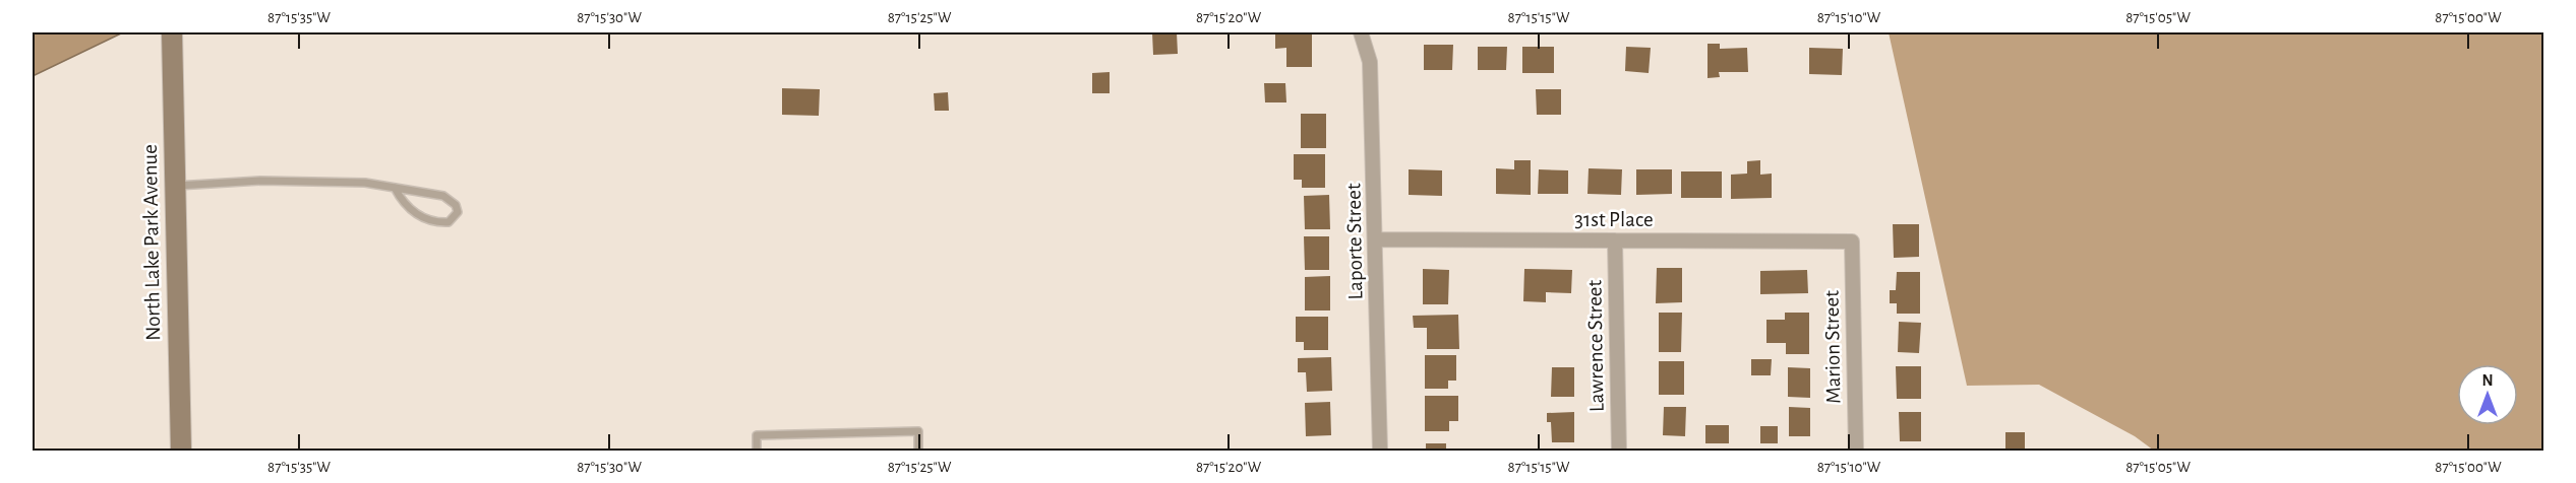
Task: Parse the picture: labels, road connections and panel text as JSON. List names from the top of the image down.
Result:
{
  "streets": {
    "street": [
      "31st Place",
      "Laporte Street",
      "North Lake Park Avenue",
      "Lawrence Street",
      "Marion Street"
    ]
  },
  "crossings": [
    ["31st Place", "Laporte Street"],
    ["31st Place", "Lawrence Street"],
    ["31st Place", "Marion Street"]
  ],
  "north": "top",
  "coordinates": [
    "87°15'35\"W",
    "87°15'30\"W",
    "87°15'25\"W",
    "87°15'20\"W",
    "87°15'15\"W",
    "87°15'10\"W",
    "87°15'05\"W",
    "87°15'00\"W"
  ]
}
